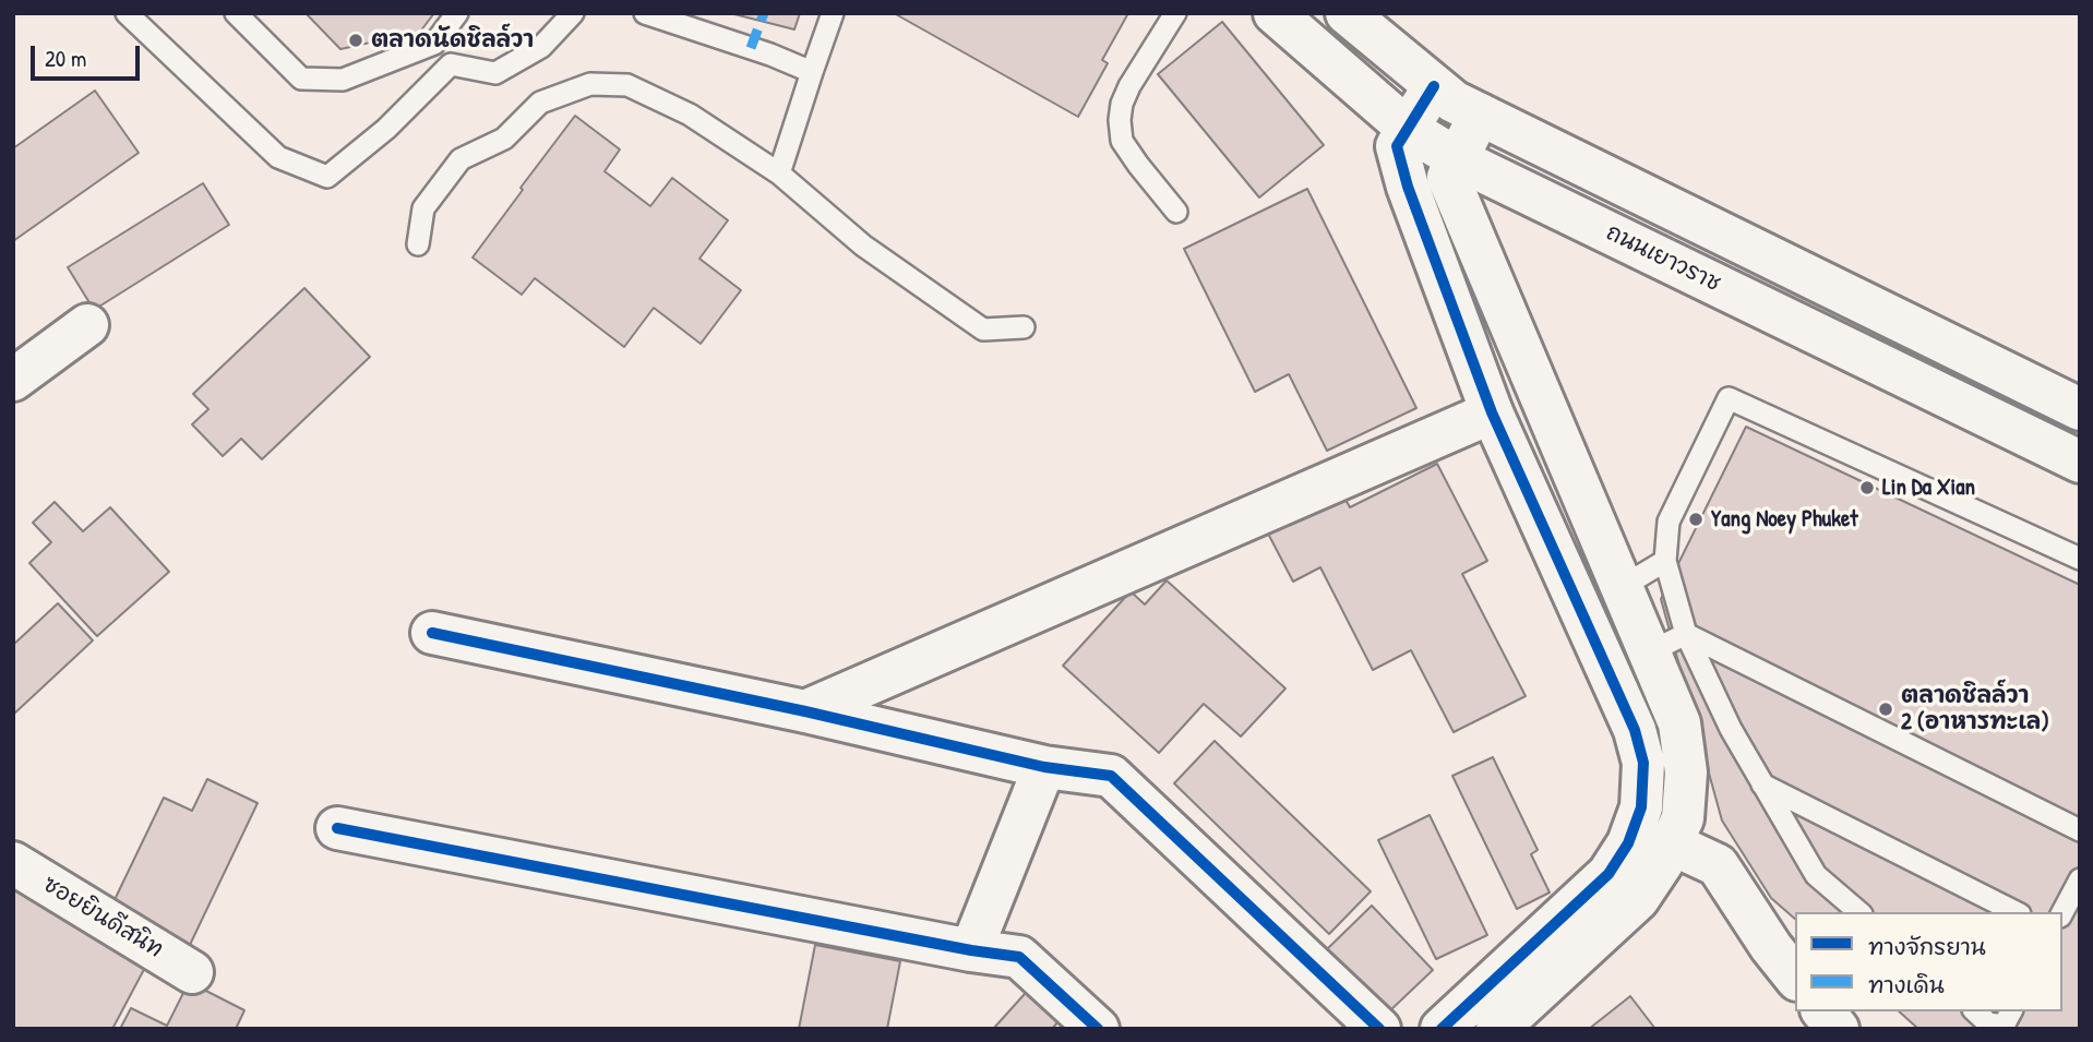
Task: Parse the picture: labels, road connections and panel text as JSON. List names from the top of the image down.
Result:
{
  "streets": {
    "street": ["ถนนเยาวราช", "ซอยยินดีสนิท"]
  },
  "places": [
    "ตลาดนัดชิลล์วา",
    "Lin Da Xian",
    "Yang Noey Phuket",
    "ตลาดชิลล์วา 2 (อาหารทะเล)"
  ],
  "legend": ["ทางจักรยาน", "ทางเดิน"],
  "scale_bar": "20 m"
}
